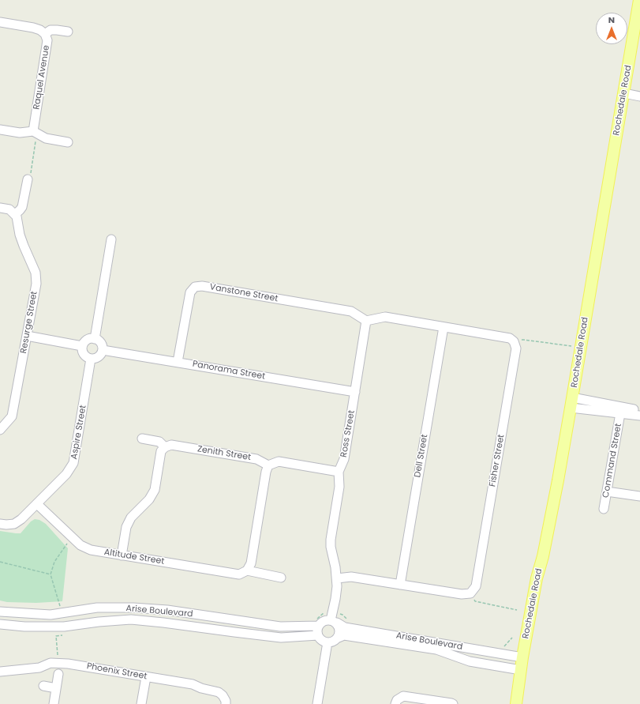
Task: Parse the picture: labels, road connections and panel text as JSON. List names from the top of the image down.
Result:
{
  "streets": {
    "main road": ["Rochedale Road"],
    "street": [
      "Raquel Avenue",
      "Vanstone Street",
      "Resurge Street",
      "Panorama Street",
      "Aspire Street",
      "Ross Street",
      "Zenith Street",
      "Dell Street",
      "Fisher Street",
      "Command Street",
      "Altitude Street",
      "Arise Boulevard",
      "Phoenix Street"
    ]
  },
  "crossings": [
    ["Rochedale Road", "Arise Boulevard"],
    ["Vanstone Street", "Panorama Street"],
    ["Vanstone Street", "Ross Street"],
    ["Panorama Street", "Aspire Street"],
    ["Panorama Street", "Ross Street"],
    ["Aspire Street", "Altitude Street"],
    ["Ross Street", "Arise Boulevard"]
  ],
  "north": "top"
}
